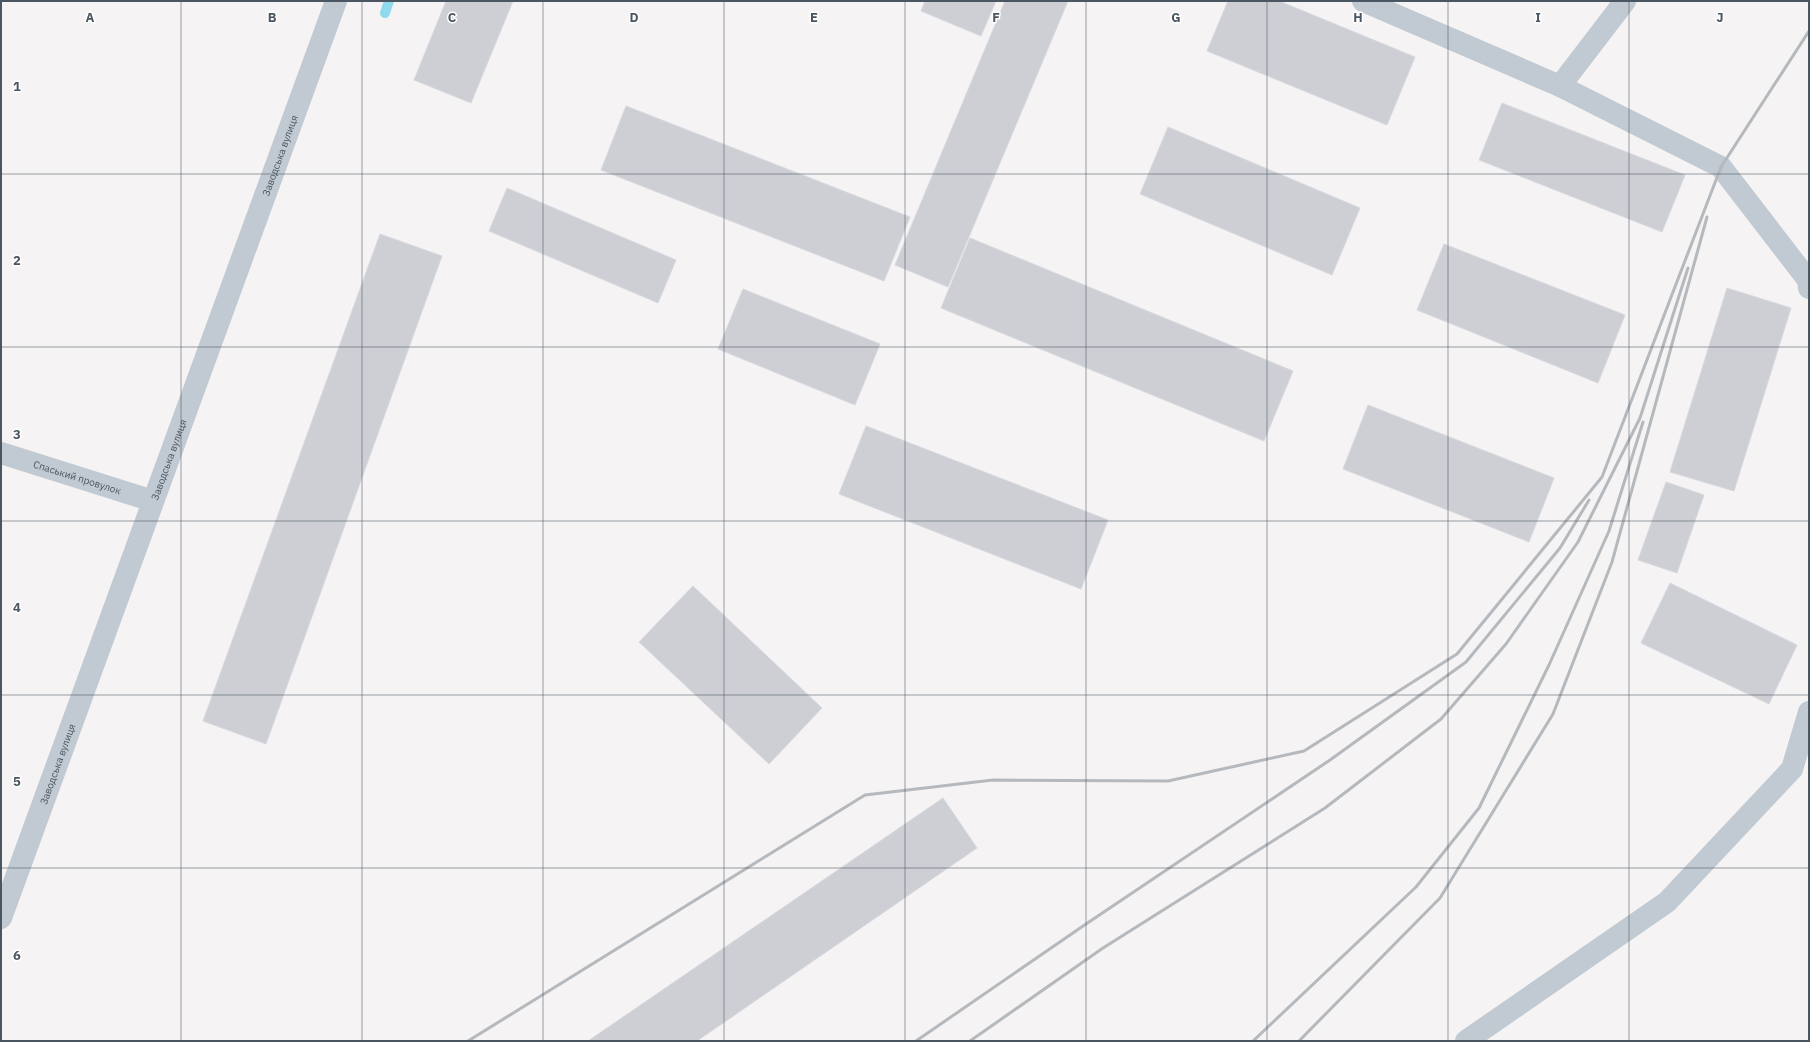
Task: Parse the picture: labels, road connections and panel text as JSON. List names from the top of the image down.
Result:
{
  "streets": {
    "street": ["Заводська вулиця", "Спаський провулок"]
  },
  "crossings": [
    ["Заводська вулиця", "Спаський провулок"]
  ],
  "grid": {
    "columns": [
      "A",
      "B",
      "C",
      "D",
      "E",
      "F",
      "G",
      "H",
      "I",
      "J"
    ],
    "rows": [
      "1",
      "2",
      "3",
      "4",
      "5",
      "6"
    ]
  }
}
